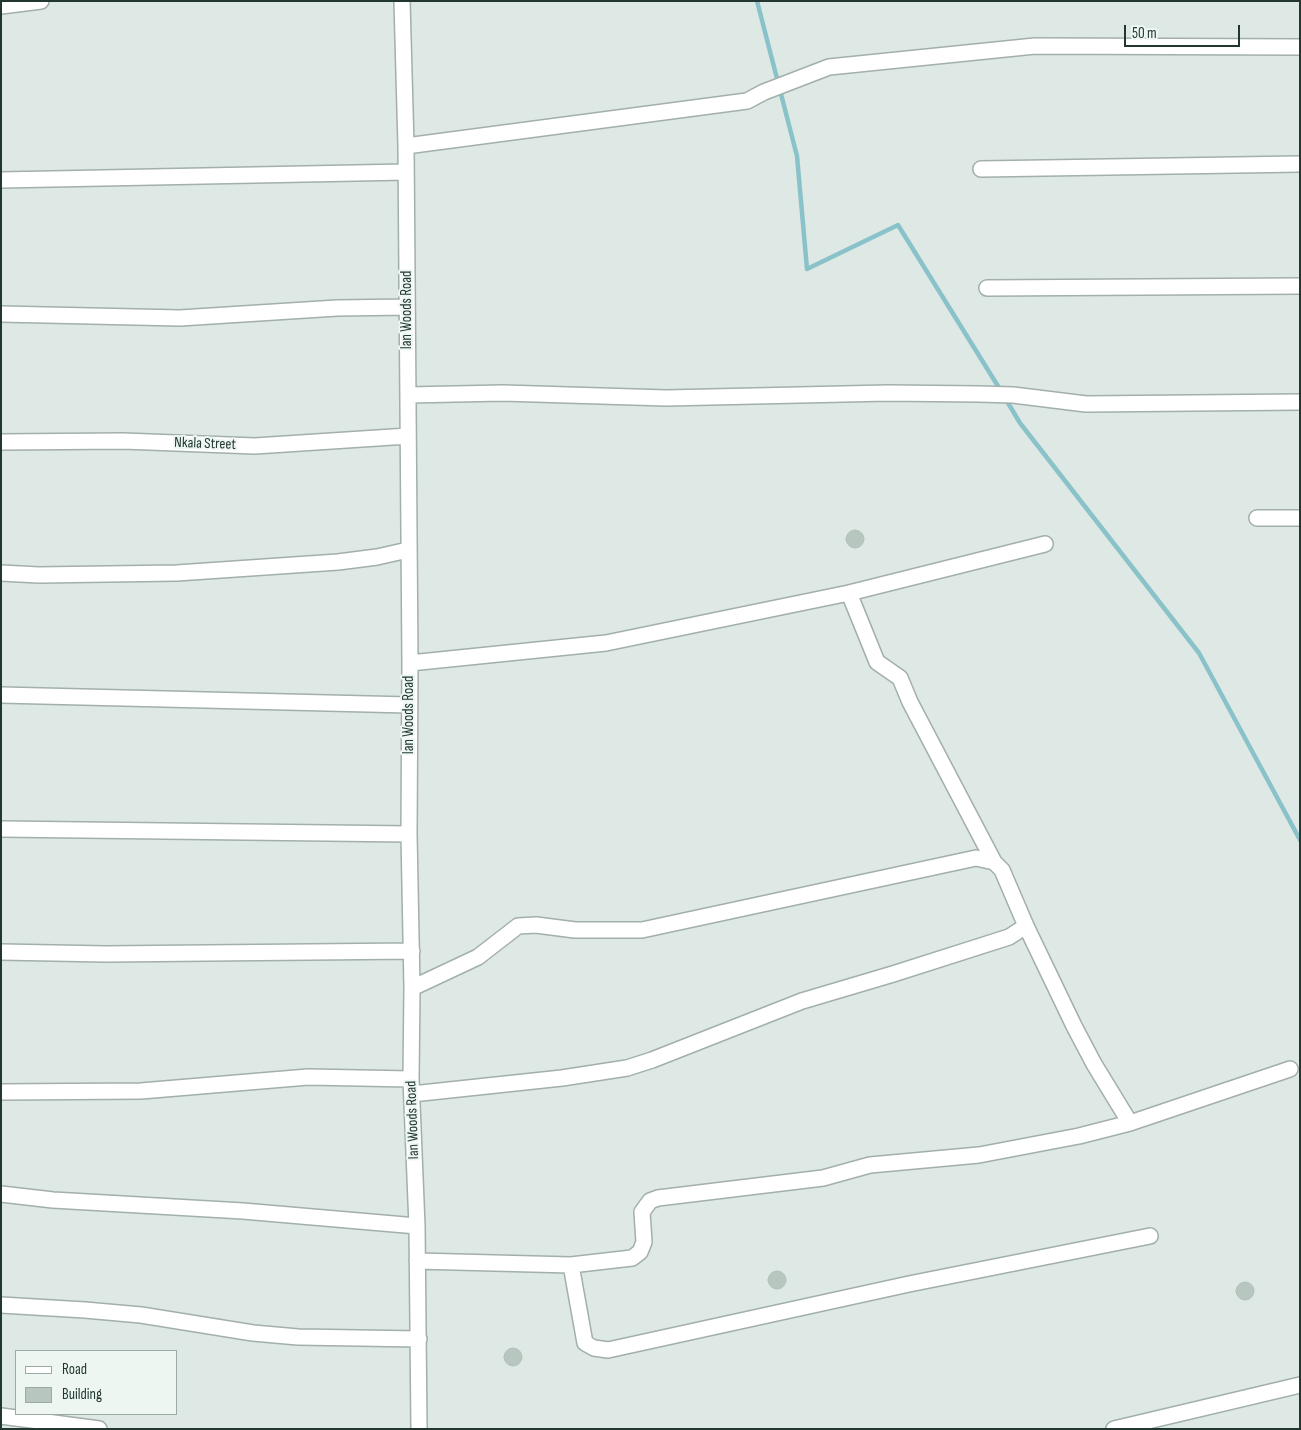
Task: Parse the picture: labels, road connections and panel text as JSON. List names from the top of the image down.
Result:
{
  "streets": {
    "street": ["Ian Woods Road", "Nkala Street"]
  },
  "crossings": [
    ["Ian Woods Road", "Nkala Street"]
  ],
  "legend": ["Road", "Building"],
  "scale_bar": "50 m"
}
